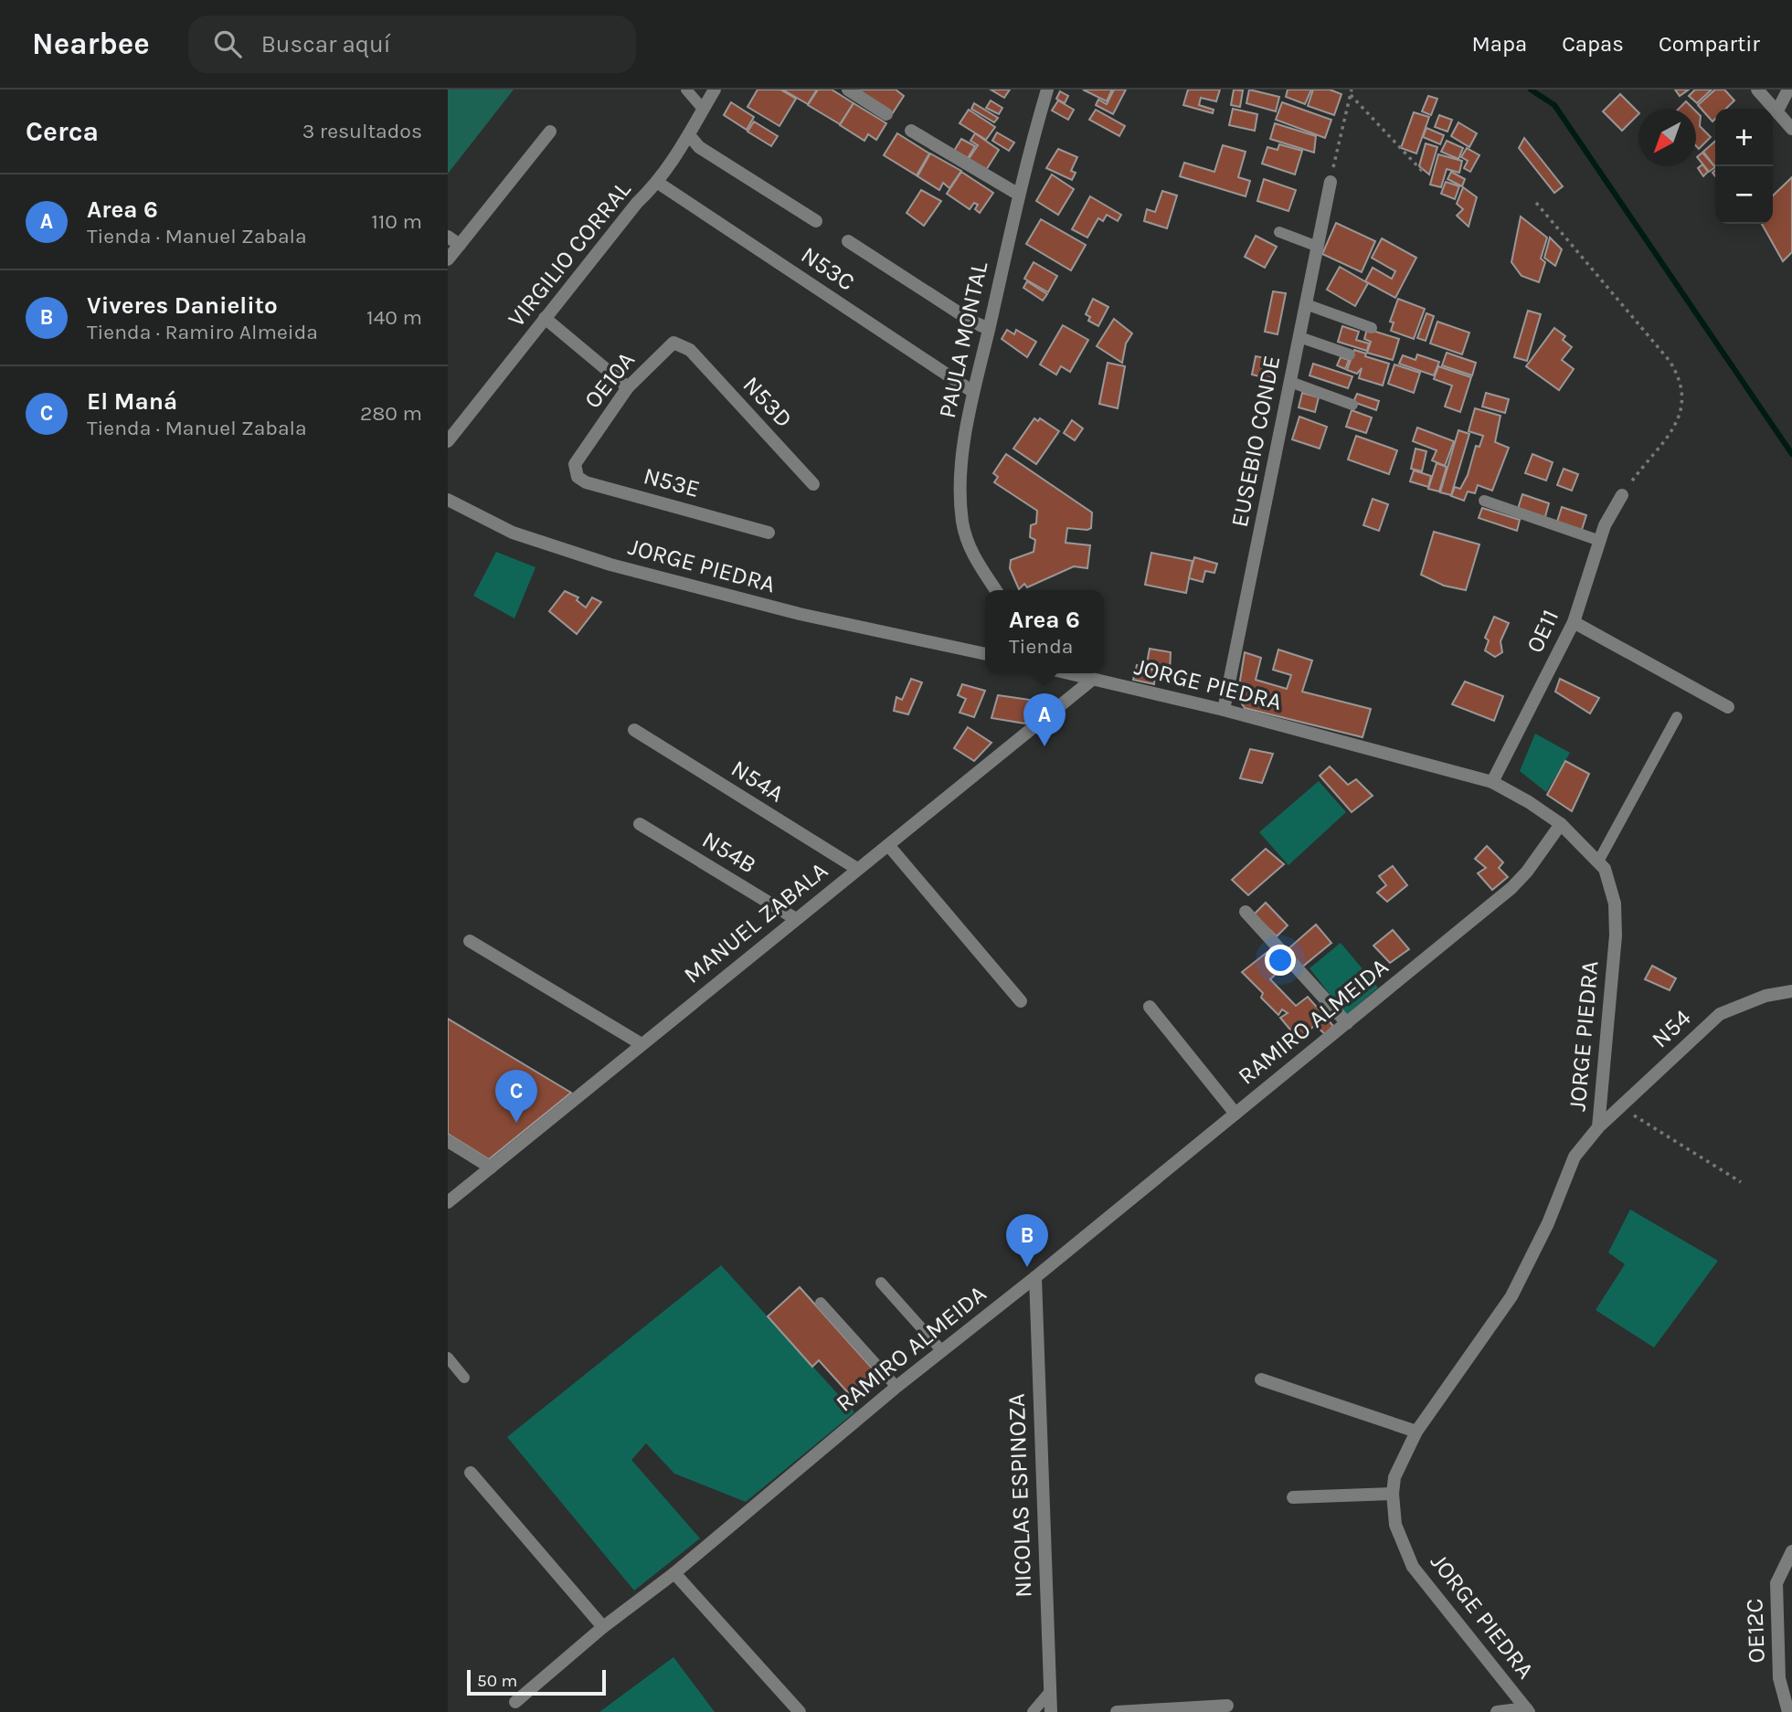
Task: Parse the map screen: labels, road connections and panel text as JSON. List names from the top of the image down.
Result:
{
  "streets": {
    "street": [
      "VIRGILIO CORRAL",
      "N53C",
      "PAULA MONTAL",
      "OE10A",
      "N53D",
      "EUSEBIO CONDE",
      "N53E",
      "JORGE PIEDRA",
      "OE11",
      "N54A",
      "N54B",
      "MANUEL ZABALA",
      "RAMIRO ALMEIDA",
      "N54",
      "NICOLAS ESPINOZA",
      "OE12C"
    ]
  },
  "crossings": [
    ["VIRGILIO CORRAL", "N53C"],
    ["N53C", "PAULA MONTAL"],
    ["OE10A", "N53D"],
    ["OE10A", "N53E"],
    ["EUSEBIO CONDE", "JORGE PIEDRA"],
    ["JORGE PIEDRA", "OE11"],
    ["JORGE PIEDRA", "MANUEL ZABALA"],
    ["JORGE PIEDRA", "RAMIRO ALMEIDA"],
    ["JORGE PIEDRA", "N54"],
    ["N54A", "MANUEL ZABALA"],
    ["N54B", "MANUEL ZABALA"],
    ["RAMIRO ALMEIDA", "NICOLAS ESPINOZA"]
  ],
  "scale_bar": "50 m",
  "north": "bottom left",
  "page": {
    "header": "Nearbee",
    "search": "Buscar aquí",
    "nav": ["Mapa", "Capas", "Compartir"],
    "heading": ["Cerca", "3 resultados"],
    "map_buttons": ["+", "−"],
    "list": [
      {
        "mark": "A",
        "name": "Area 6",
        "note": "Tienda · Manuel Zabala",
        "value": "110 m"
      },
      {
        "mark": "B",
        "name": "Viveres Danielito",
        "note": "Tienda · Ramiro Almeida",
        "value": "140 m"
      },
      {
        "mark": "C",
        "name": "El Maná",
        "note": "Tienda · Manuel Zabala",
        "value": "280 m"
      }
    ],
    "popup": ["Area 6", "Tienda"],
    "pins": ["A", "C", "B"],
    "scale": "50 m"
  }
}
